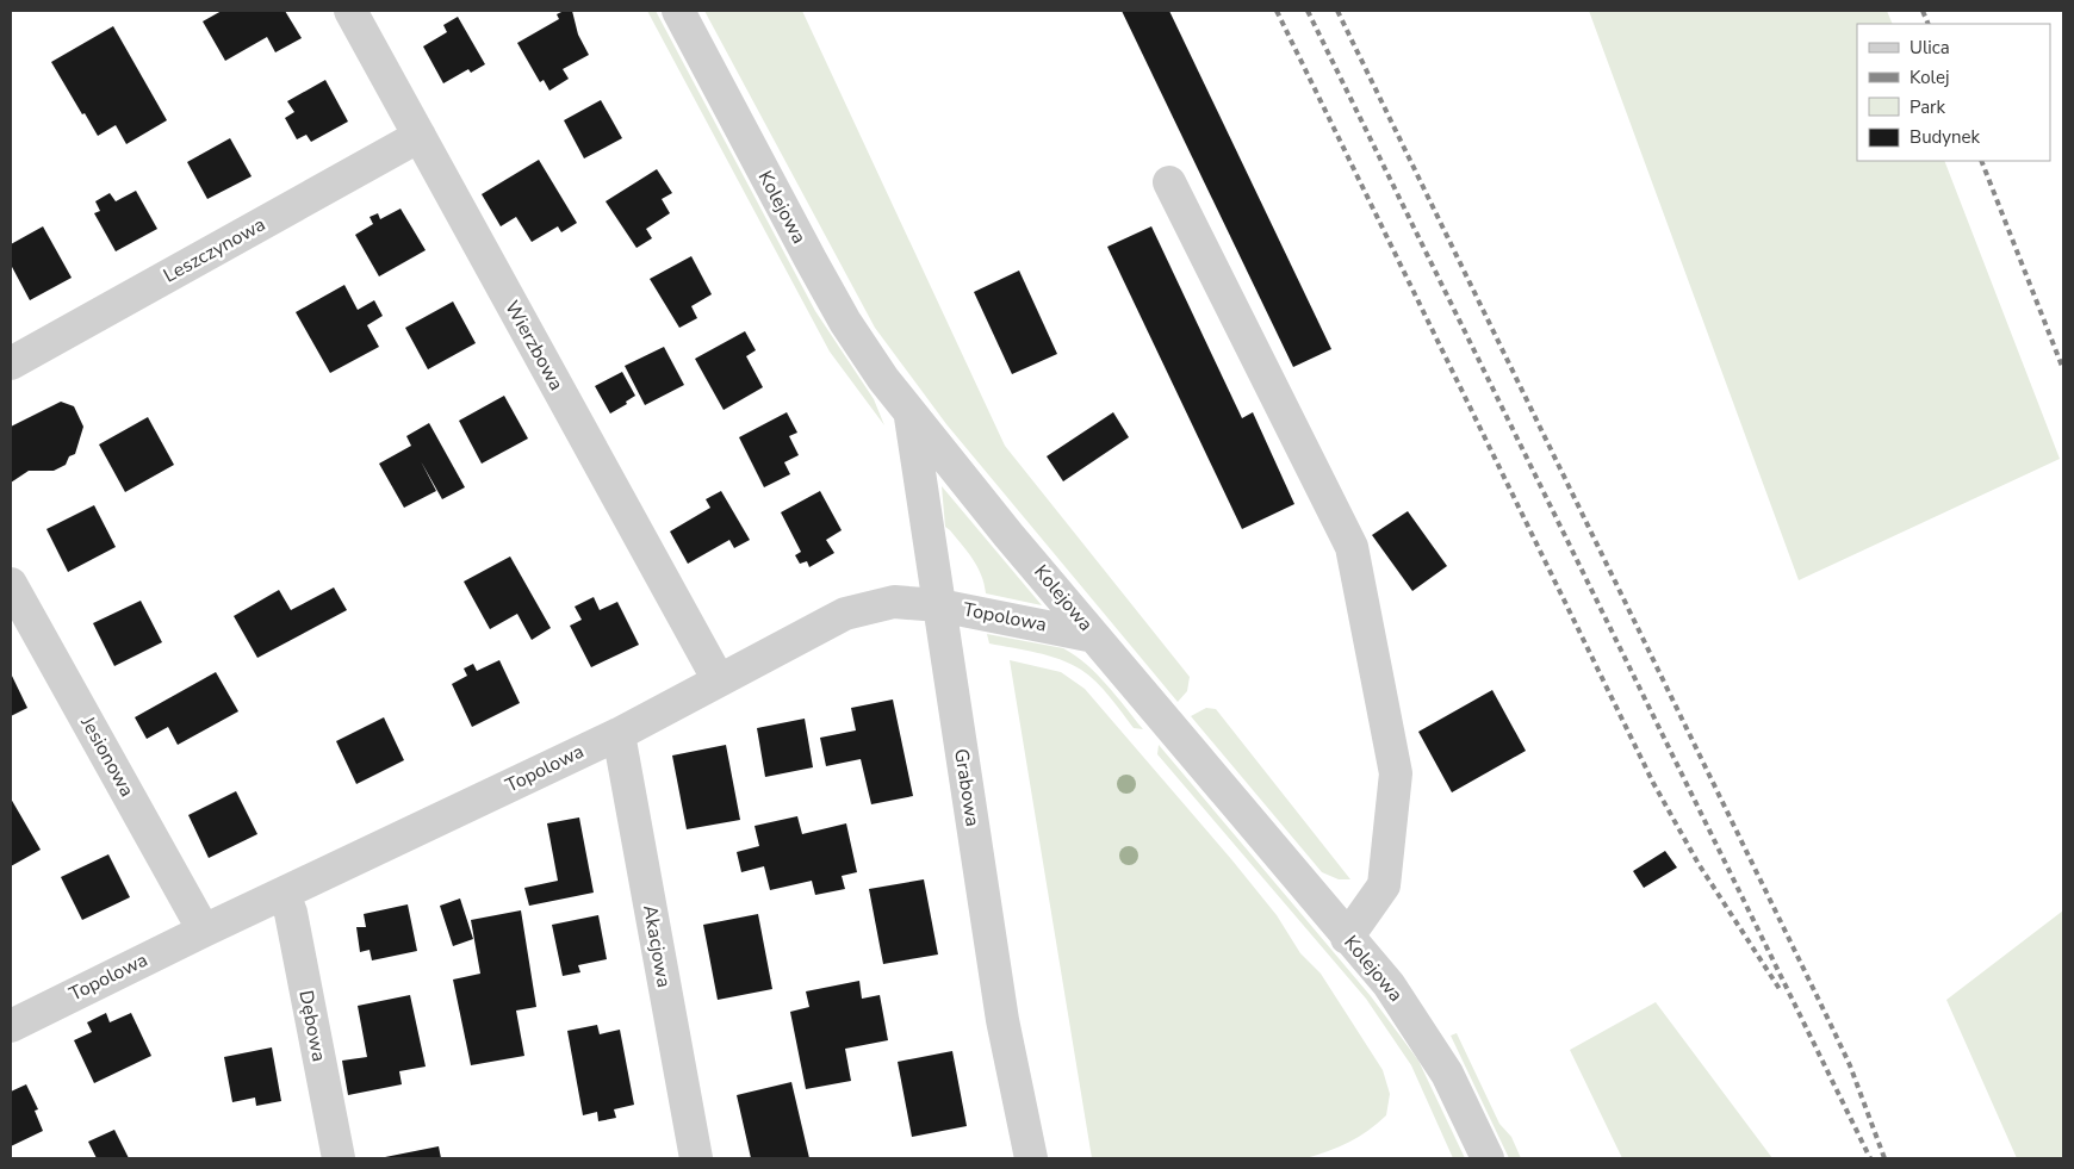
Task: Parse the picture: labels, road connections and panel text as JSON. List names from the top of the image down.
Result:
{
  "streets": {
    "street": [
      "Kolejowa",
      "Leszczynowa",
      "Wierzbowa",
      "Topolowa",
      "Jesionowa",
      "Grabowa",
      "Akacjowa",
      "Dębowa"
    ]
  },
  "crossings": [
    ["Kolejowa", "Topolowa"],
    ["Kolejowa", "Grabowa"],
    ["Leszczynowa", "Wierzbowa"],
    ["Wierzbowa", "Topolowa"],
    ["Topolowa", "Jesionowa"],
    ["Topolowa", "Grabowa"],
    ["Topolowa", "Akacjowa"],
    ["Topolowa", "Dębowa"]
  ],
  "legend": [
    "Ulica",
    "Kolej",
    "Park",
    "Budynek"
  ]
}
